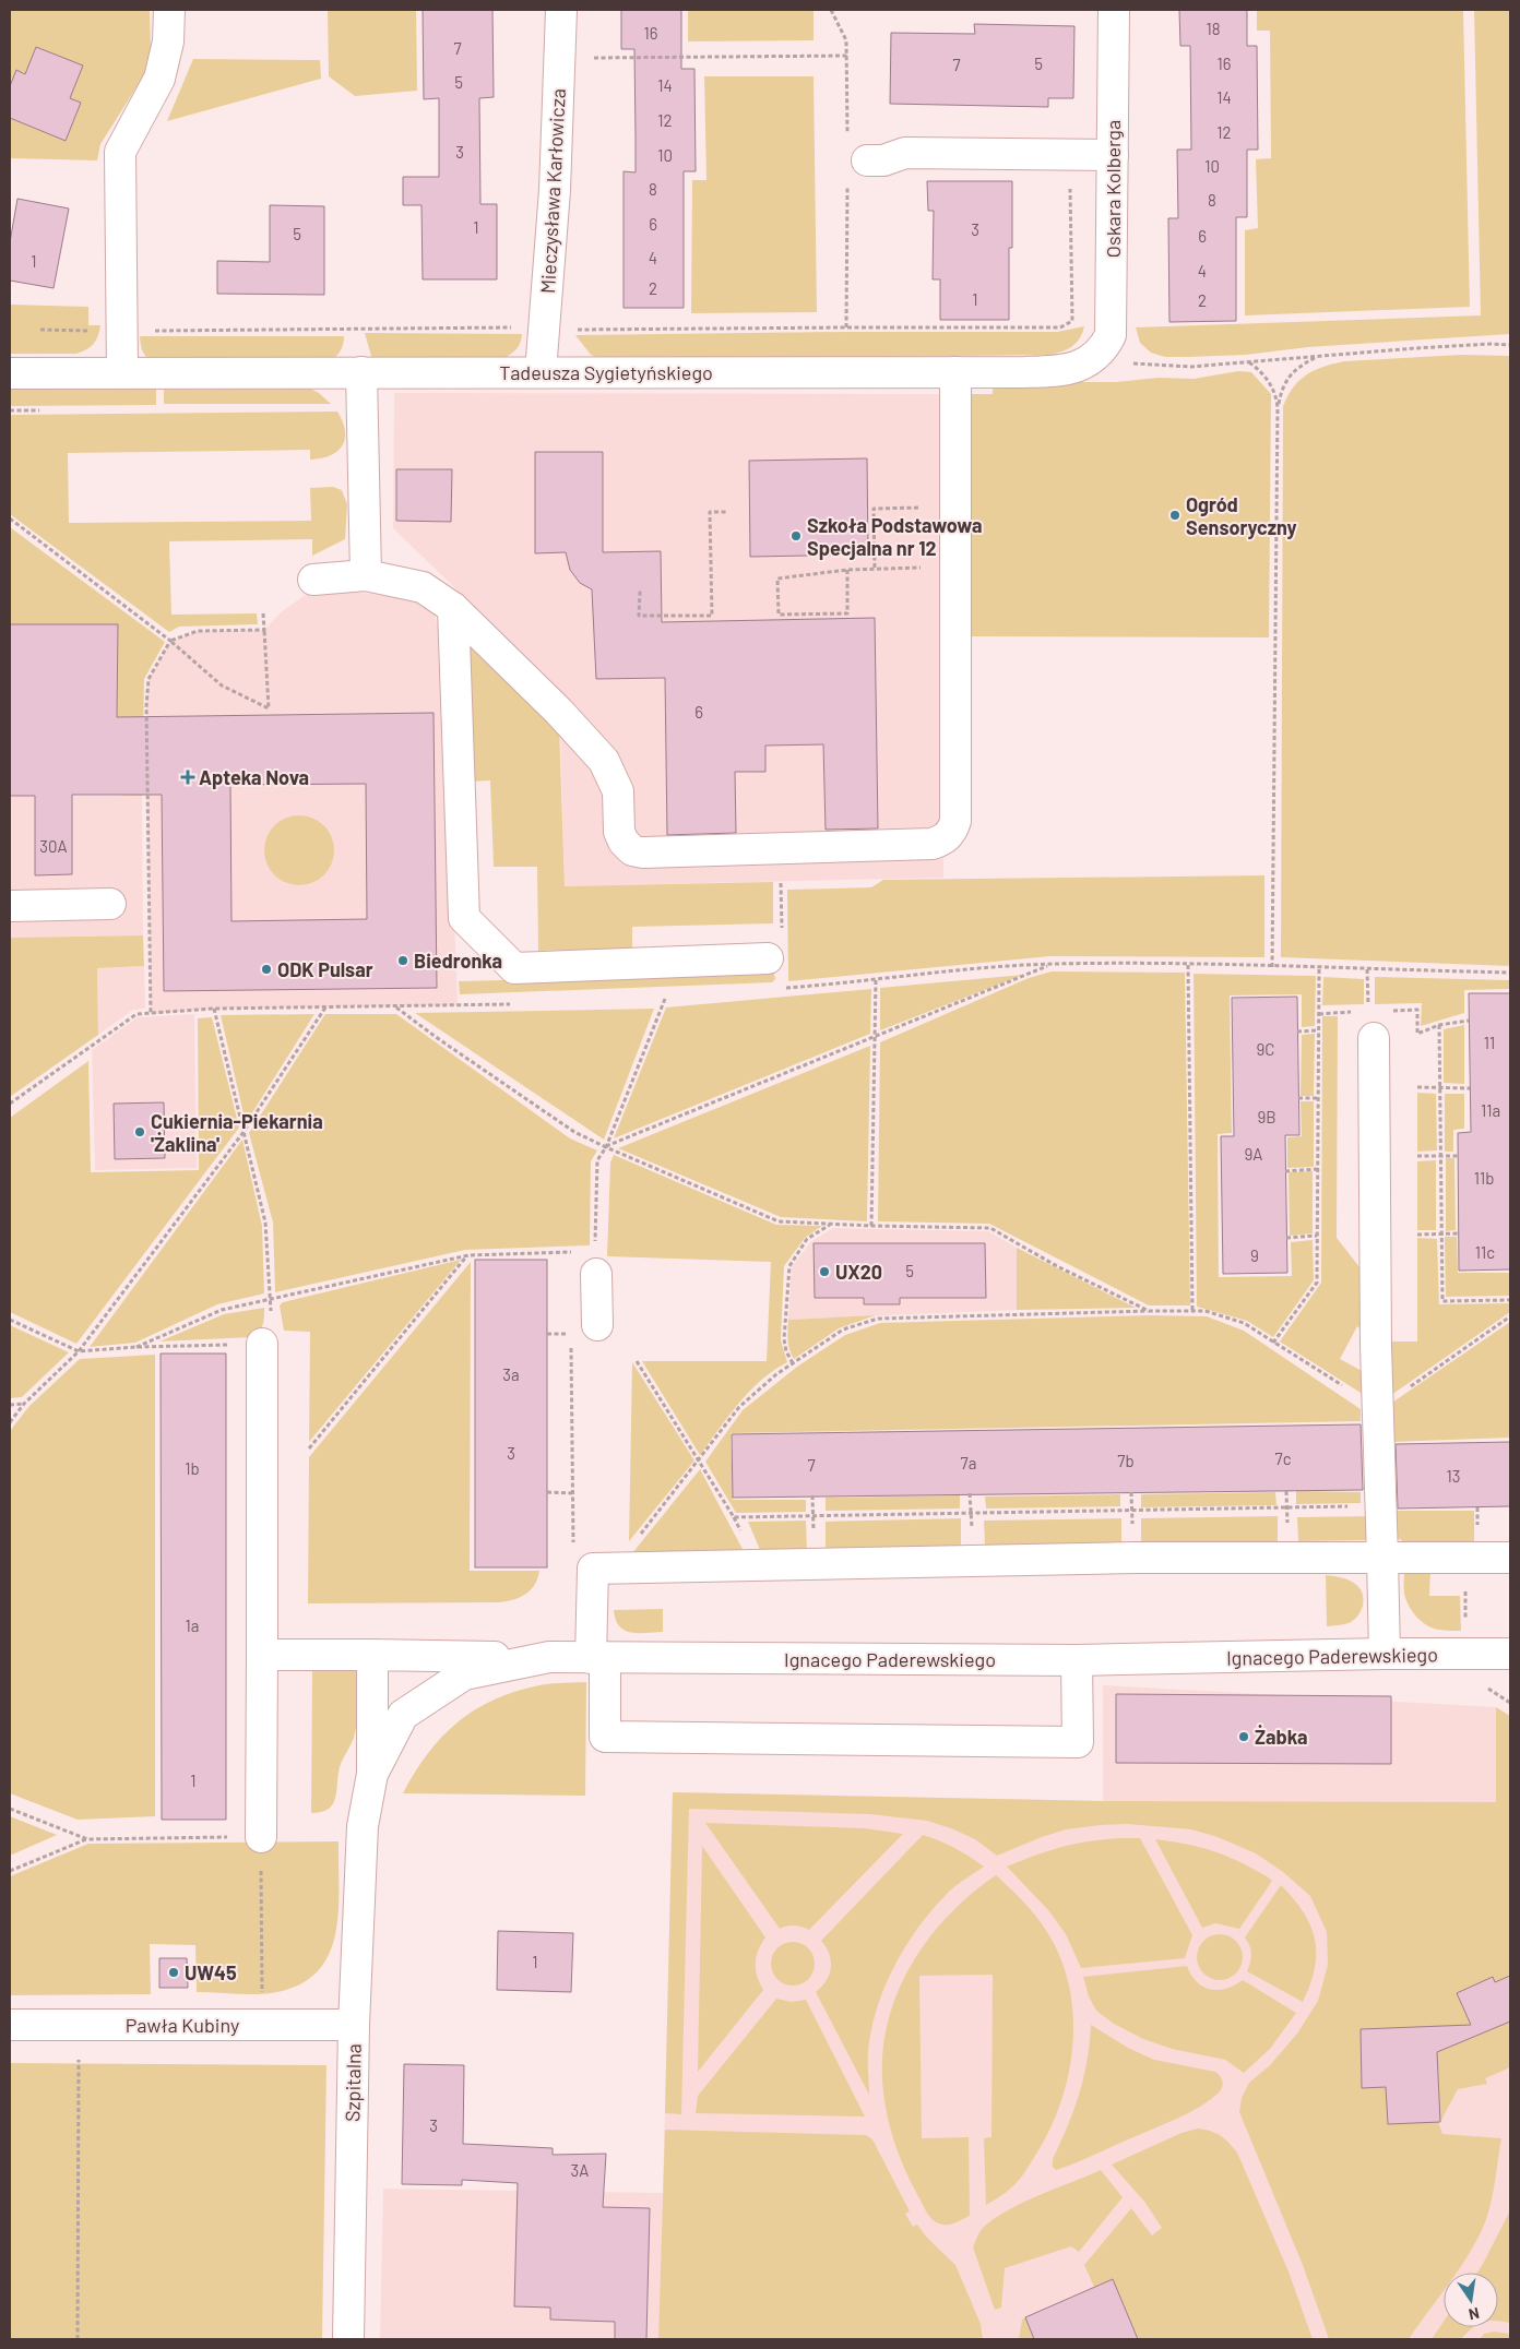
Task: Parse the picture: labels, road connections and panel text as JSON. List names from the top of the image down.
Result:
{
  "streets": {
    "street": [
      "Oskara Kolberga",
      "Mieczysława Karłowicza",
      "Tadeusza Sygietyńskiego",
      "Ignacego Paderewskiego",
      "Pawła Kubiny",
      "Szpitalna"
    ]
  },
  "crossings": [
    ["Oskara Kolberga", "Tadeusza Sygietyńskiego"],
    ["Mieczysława Karłowicza", "Tadeusza Sygietyńskiego"],
    ["Ignacego Paderewskiego", "Szpitalna"],
    ["Pawła Kubiny", "Szpitalna"]
  ],
  "places": {
    "other": [
      "Ogród Sensoryczny",
      "Szkoła Podstawowa Specjalna nr 12",
      "Biedronka",
      "ODK Pulsar",
      "Cukiernia-Piekarnia 'Żaklina'",
      "UX20",
      "Żabka",
      "UW45"
    ],
    "health": ["Apteka Nova"]
  },
  "house_numbers": [
    "18",
    "16",
    "7",
    "5",
    "16",
    "7",
    "5",
    "14",
    "14",
    "12",
    "12",
    "3",
    "10",
    "10",
    "8",
    "8",
    "6",
    "1",
    "3",
    "5",
    "6",
    "4",
    "1",
    "4",
    "2",
    "1",
    "2",
    "6",
    "30A",
    "11",
    "9C",
    "11a",
    "9B",
    "9A",
    "11b",
    "11c",
    "9",
    "5",
    "3a",
    "3",
    "7c",
    "7b",
    "7a",
    "7",
    "1b",
    "13",
    "1a",
    "1",
    "1",
    "3",
    "3A"
  ],
  "north": "bottom"
}
